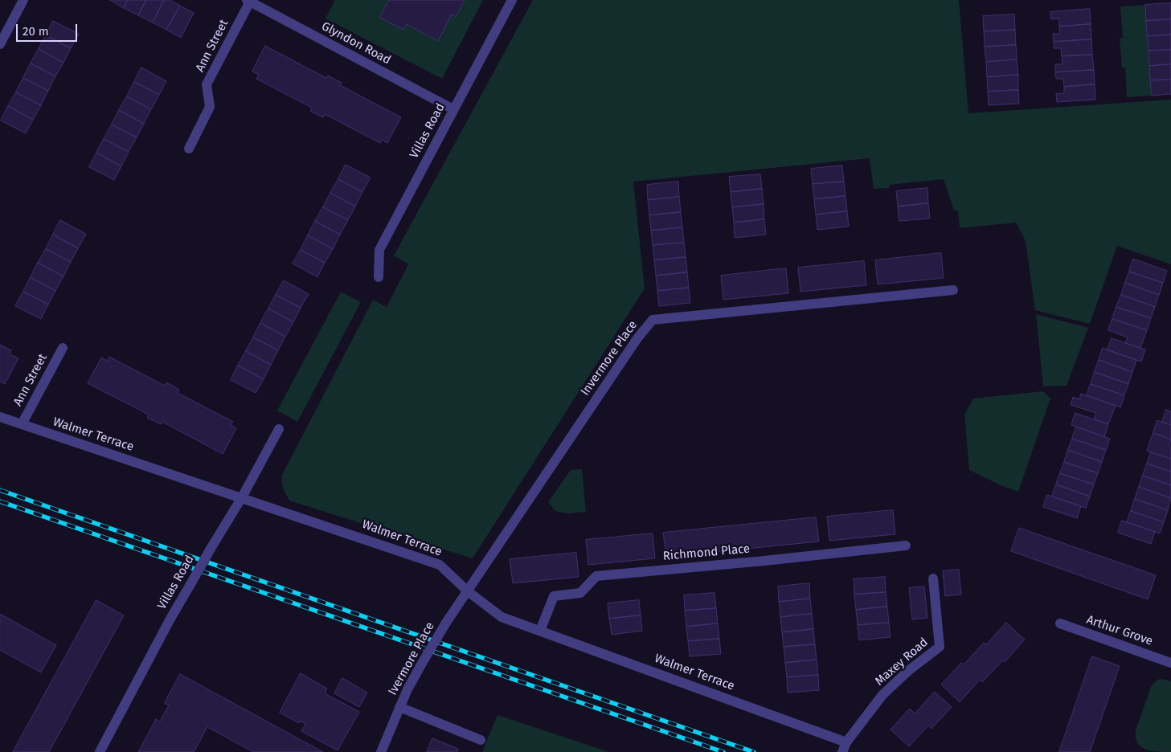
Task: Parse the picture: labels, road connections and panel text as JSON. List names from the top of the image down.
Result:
{
  "streets": {
    "street": [
      "Glyndon Road",
      "Ann Street",
      "Villas Road",
      "Invermore Place",
      "Walmer Terrace",
      "Richmond Place",
      "Arthur Grove",
      "Ivermore Place",
      "Maxey Road"
    ]
  },
  "crossings": [
    ["Glyndon Road", "Ann Street"],
    ["Glyndon Road", "Villas Road"],
    ["Ann Street", "Walmer Terrace"],
    ["Villas Road", "Walmer Terrace"],
    ["Invermore Place", "Walmer Terrace"],
    ["Invermore Place", "Ivermore Place"],
    ["Walmer Terrace", "Richmond Place"],
    ["Walmer Terrace", "Maxey Road"]
  ],
  "scale_bar": "20 m"
}
